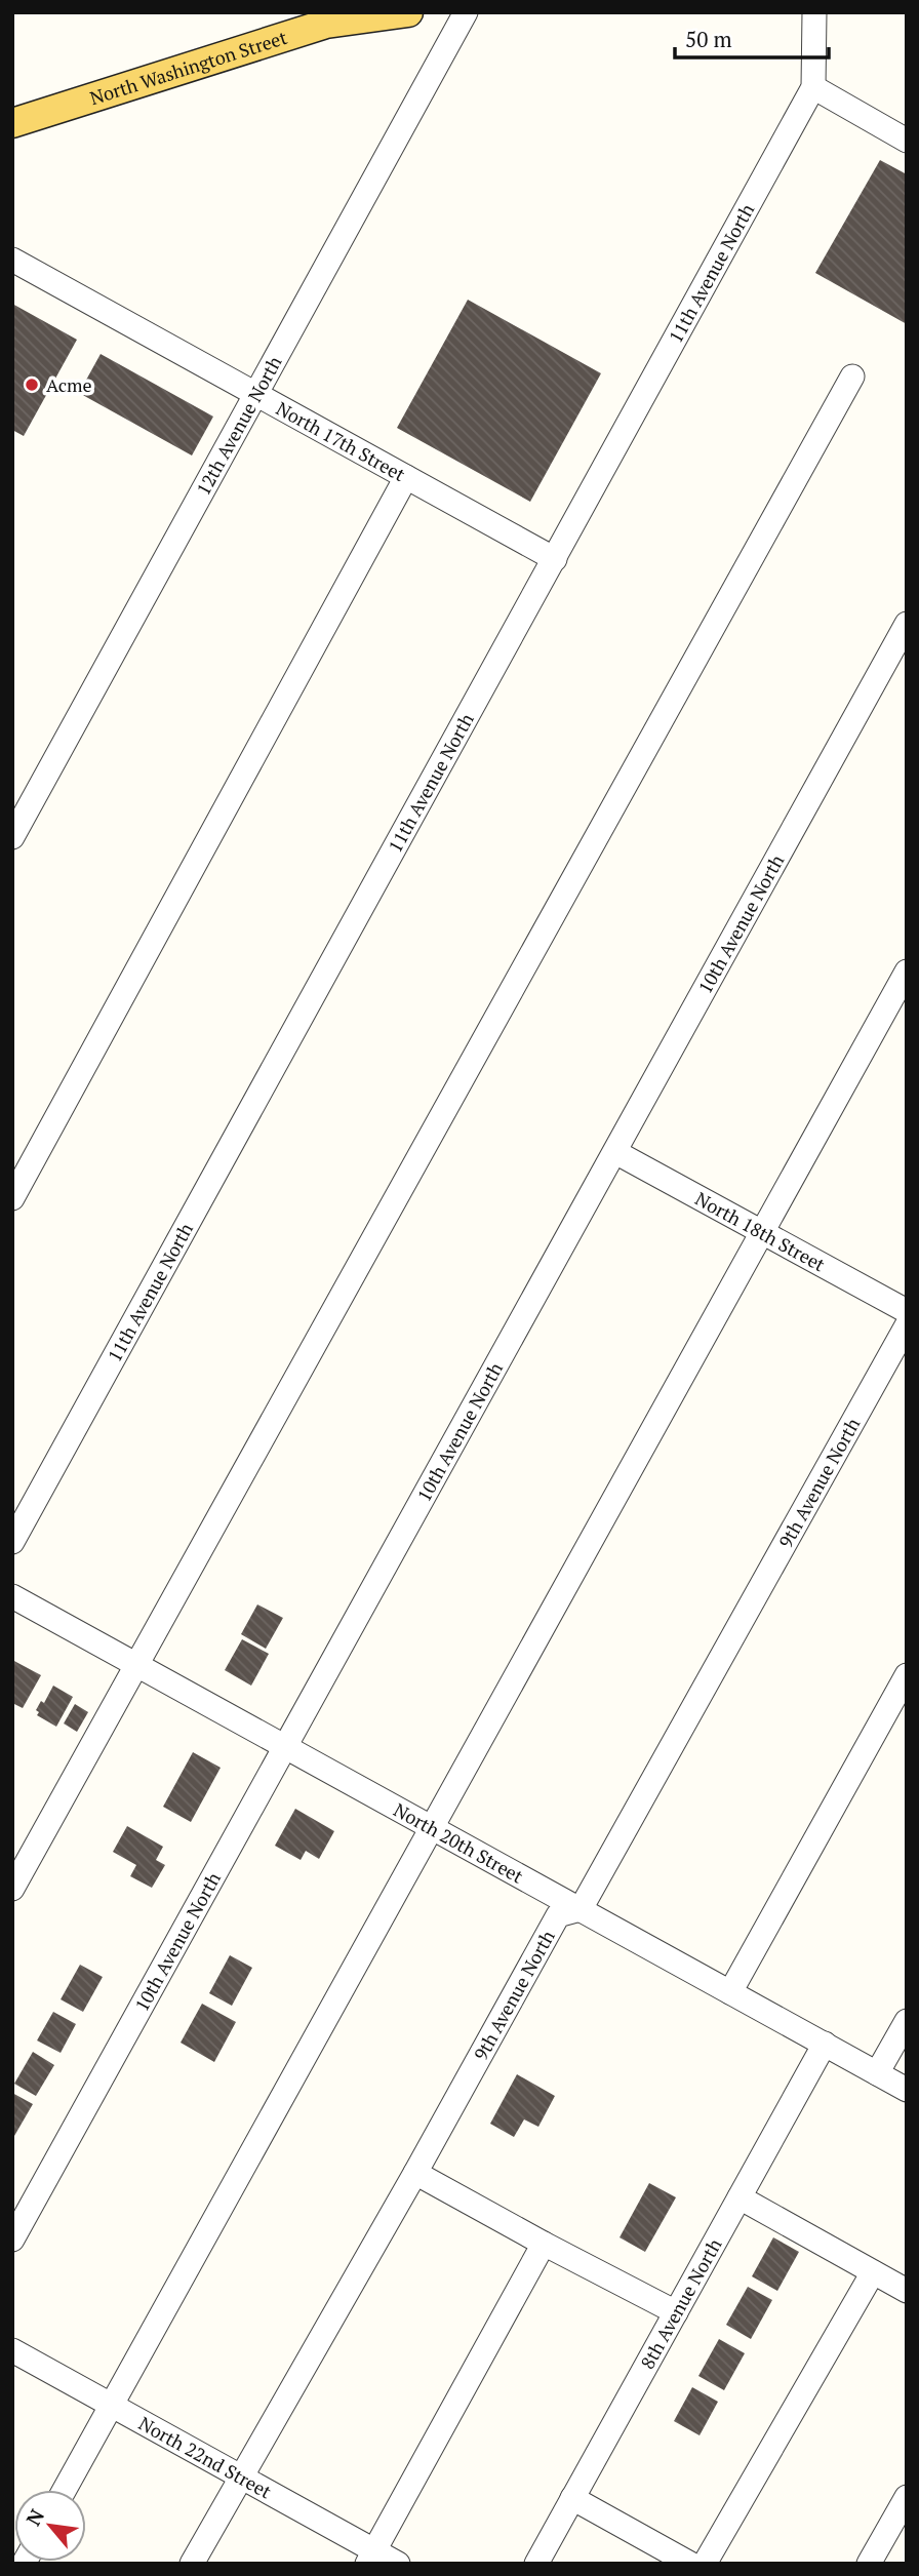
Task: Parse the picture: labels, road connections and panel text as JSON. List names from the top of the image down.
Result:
{
  "streets": {
    "main road": ["North Washington Street"],
    "street": [
      "11th Avenue North",
      "12th Avenue North",
      "North 17th Street",
      "10th Avenue North",
      "North 18th Street",
      "9th Avenue North",
      "North 20th Street",
      "8th Avenue North",
      "North 22nd Street"
    ]
  },
  "crossings": [
    ["11th Avenue North", "North 17th Street"],
    ["12th Avenue North", "North 17th Street"],
    ["10th Avenue North", "North 18th Street"],
    ["10th Avenue North", "North 20th Street"],
    ["9th Avenue North", "North 20th Street"],
    ["9th Avenue North", "North 22nd Street"],
    ["North 20th Street", "8th Avenue North"]
  ],
  "places": ["Acme"],
  "scale_bar": "50 m",
  "north": "top left"
}
